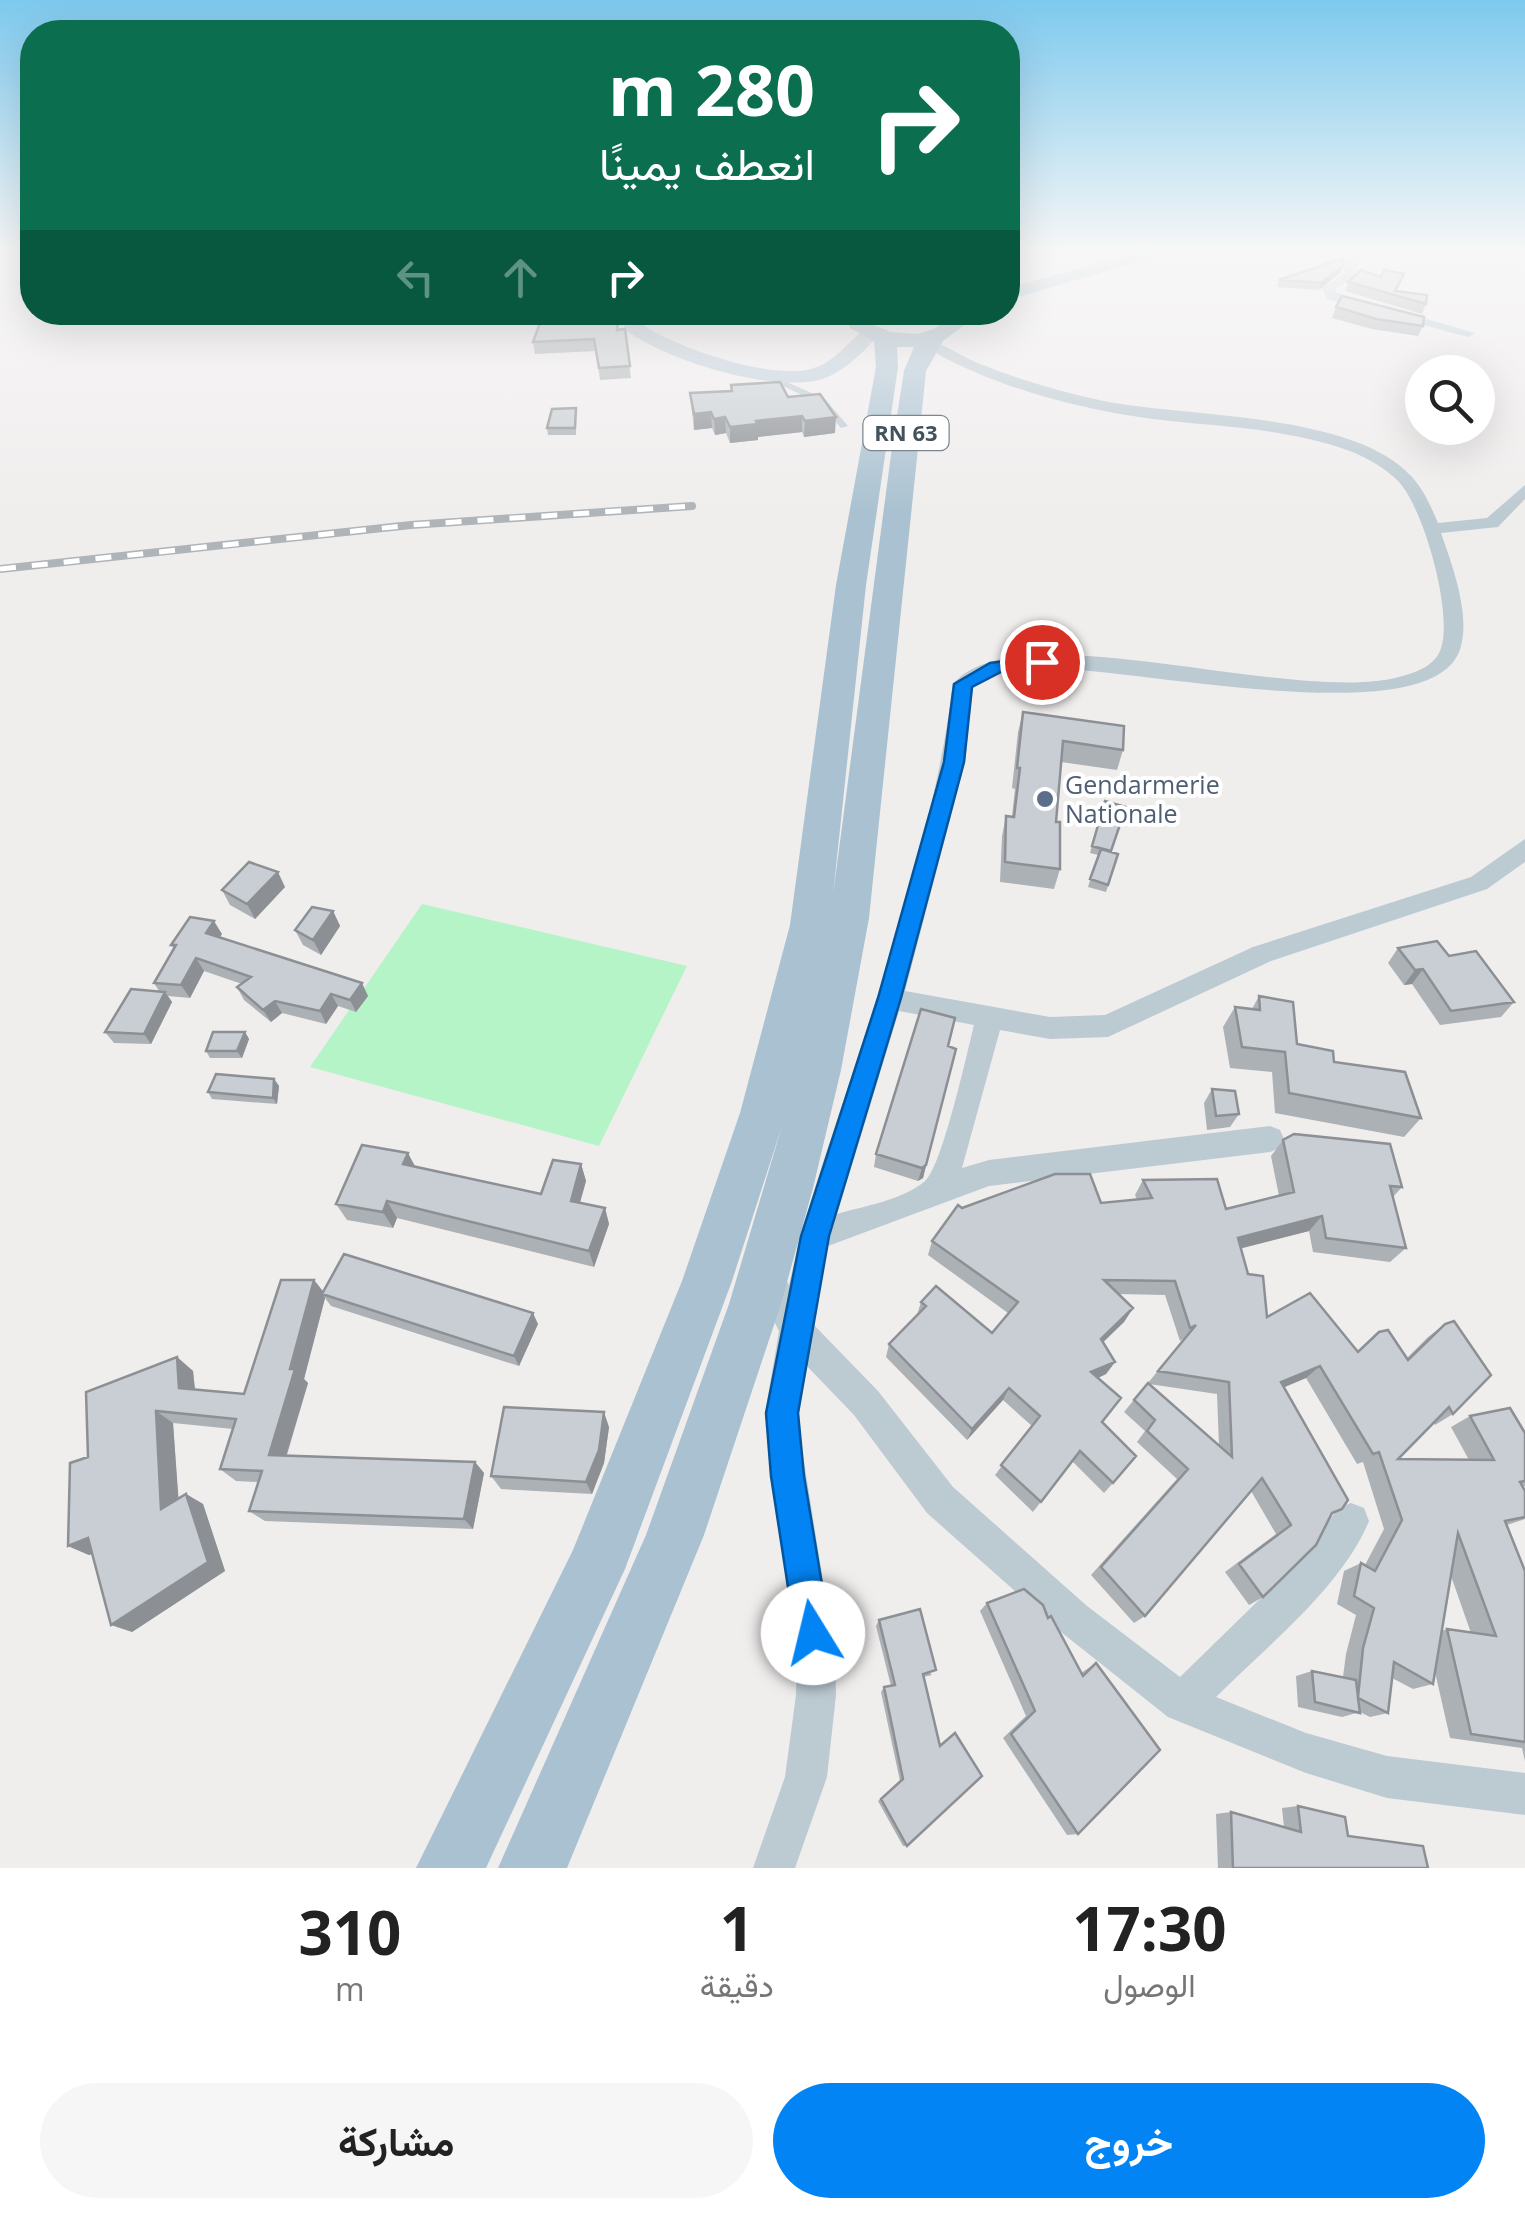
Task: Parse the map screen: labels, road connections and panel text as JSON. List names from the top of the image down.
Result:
{
  "streets": {
    "main road": ["RN 63"]
  },
  "places": ["Gendarmerie Nationale"],
  "page": {
    "turn": ["280 m", "انعطف يمينًا"],
    "eta": [
      "17:30",
      "الوصول",
      "1",
      "دقيقة",
      "310",
      "m"
    ],
    "buttons": ["خروج", "مشاركة"]
  }
}
